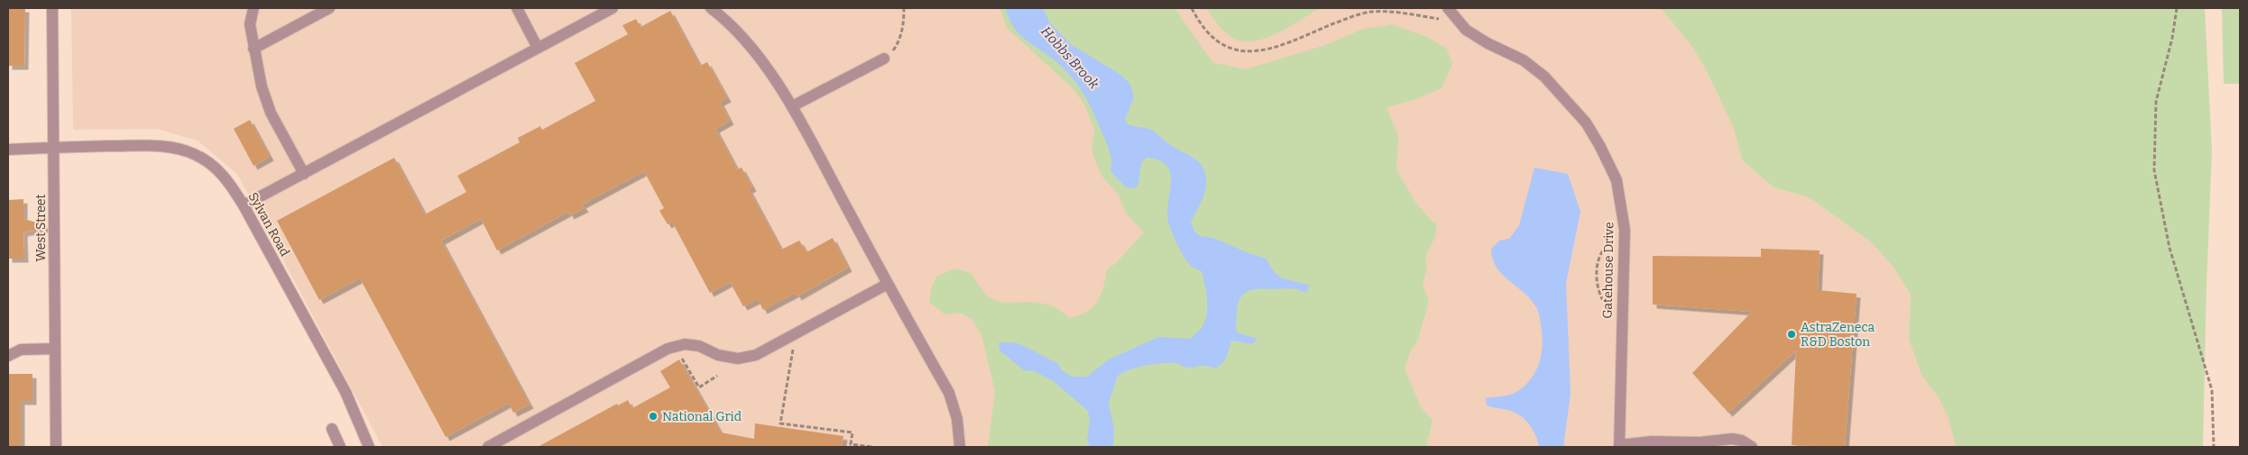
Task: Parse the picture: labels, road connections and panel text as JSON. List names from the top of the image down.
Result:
{
  "streets": {
    "street": ["Sylvan Road", "West Street", "Gatehouse Drive"]
  },
  "crossings": [
    ["Sylvan Road", "West Street"]
  ],
  "water": ["Hobbs Brook"],
  "places": ["AstraZeneca R&D Boston", "National Grid"]
}
